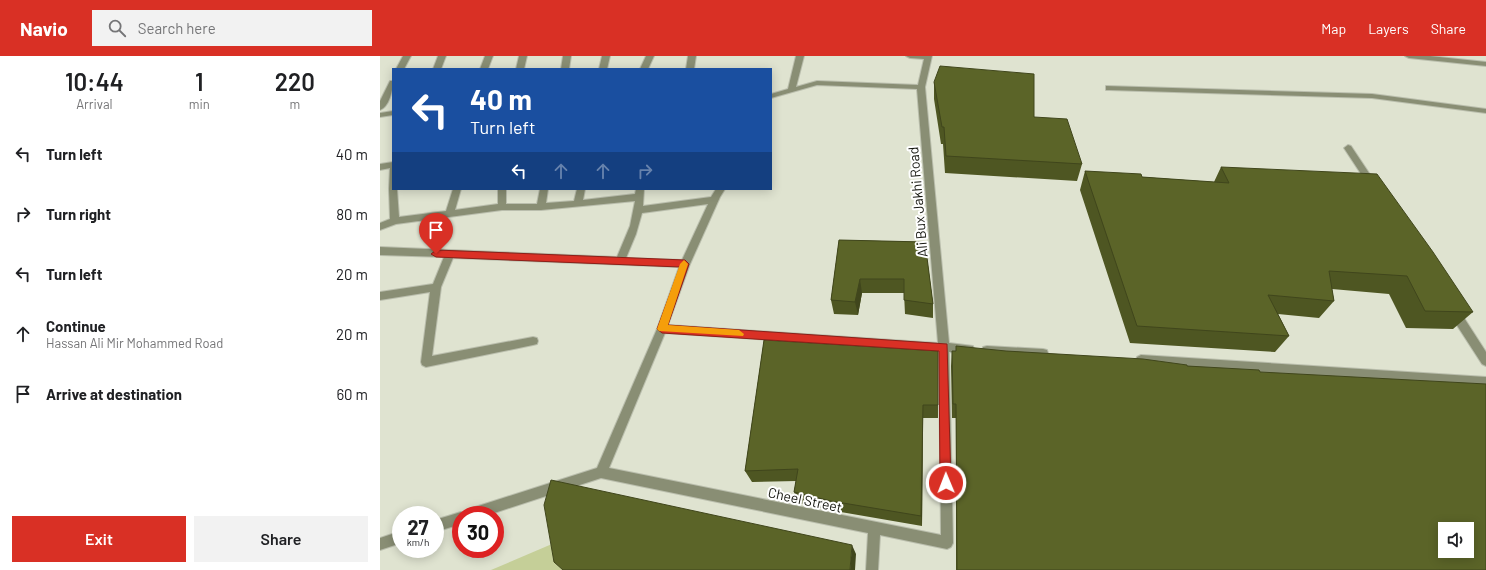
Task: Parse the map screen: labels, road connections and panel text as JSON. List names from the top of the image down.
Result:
{
  "streets": {
    "street": ["Ali Bux Jakhi Road", "Cheel Street"]
  },
  "crossings": [
    ["Ali Bux Jakhi Road", "Cheel Street"]
  ],
  "page": {
    "header": "Navio",
    "search": "Search here",
    "nav": ["Map", "Layers", "Share"],
    "eta": [
      "10:44",
      "Arrival",
      "1",
      "min",
      "220",
      "m"
    ],
    "turn": ["40 m", "Turn left"],
    "list": [
      {
        "name": "Turn left",
        "value": "40 m"
      },
      {
        "name": "Turn right",
        "value": "80 m"
      },
      {
        "name": "Turn left",
        "value": "20 m"
      },
      {
        "name": "Continue",
        "note": "Hassan Ali Mir Mohammed Road",
        "value": "20 m"
      },
      {
        "name": "Arrive at destination",
        "value": "60 m"
      }
    ],
    "speed": "27 km/h",
    "limit": "30",
    "buttons": ["Exit", "Share"]
  }
}
